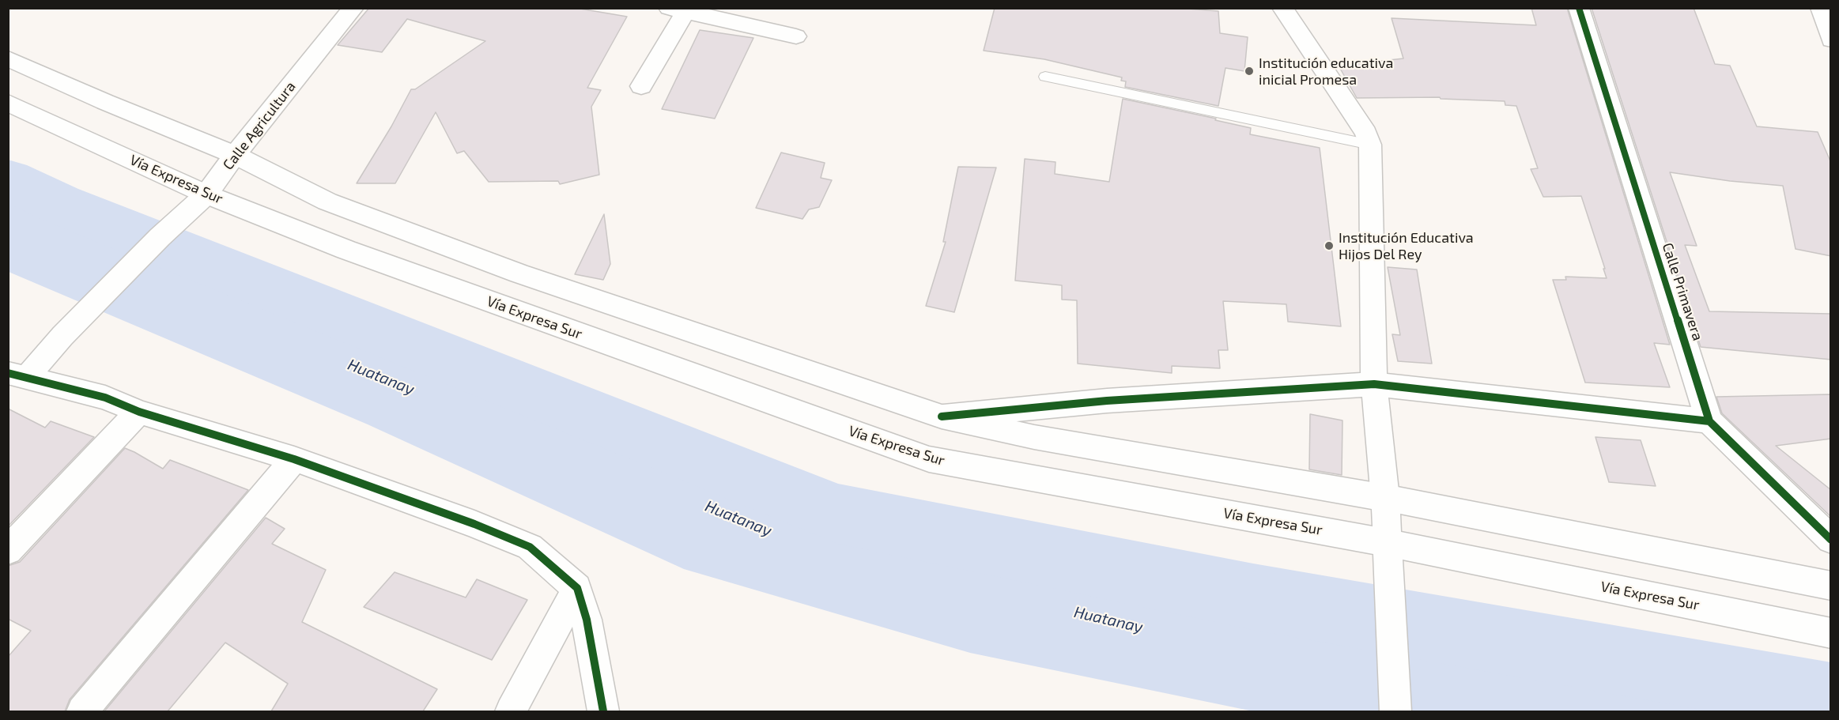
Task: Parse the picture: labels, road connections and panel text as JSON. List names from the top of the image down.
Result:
{
  "streets": {
    "street": ["Calle Agricultura", "Vía Expresa Sur", "Calle Primavera"]
  },
  "crossings": [
    ["Calle Agricultura", "Vía Expresa Sur"]
  ],
  "water": ["Huatanay"],
  "places": ["Institución educativa inicial Promesa", "Institución Educativa Hijos Del Rey"]
}
